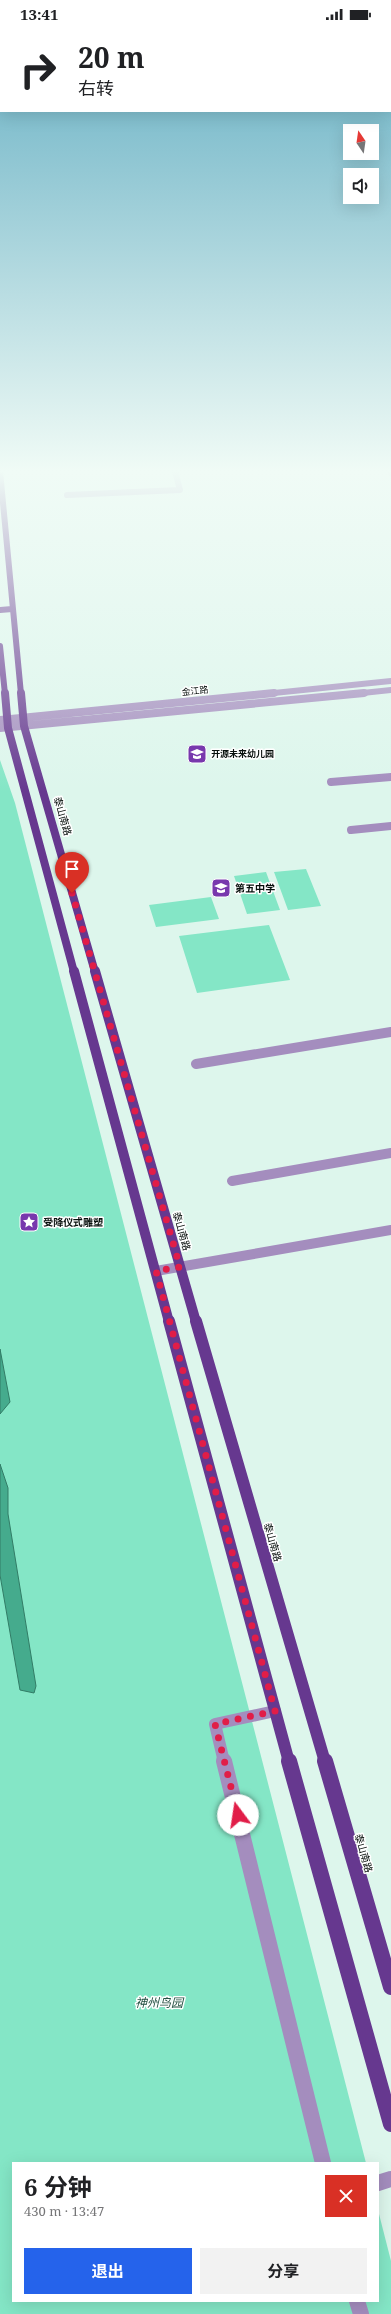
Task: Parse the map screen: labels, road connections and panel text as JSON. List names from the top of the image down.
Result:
{
  "streets": {
    "main road": ["泰山南路"],
    "street": ["金江路"]
  },
  "crossings": [
    ["金江路", "泰山南路"]
  ],
  "parks": ["神州鸟园"],
  "places": {
    "school or university": ["开源未来幼儿园", "第五中学"],
    "place": ["受降仪式雕塑"]
  },
  "north": "top",
  "page": {
    "status": "13:41",
    "turn": ["20 m", "右转"],
    "heading": ["6 分钟", "430 m · 13:47"],
    "buttons": ["退出", "分享"]
  }
}
